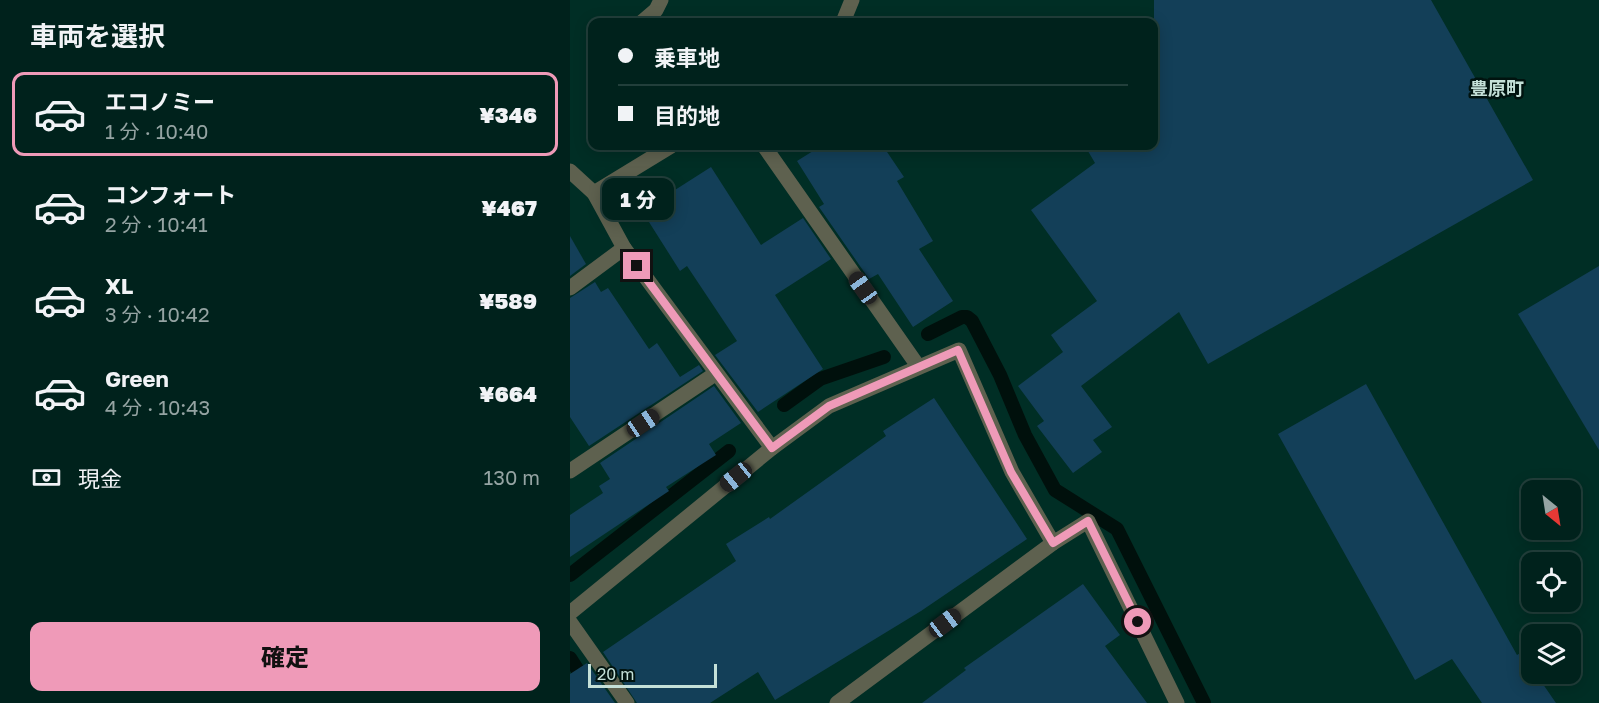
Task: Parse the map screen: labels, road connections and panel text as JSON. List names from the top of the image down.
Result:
{
  "districts": ["豊原町"],
  "scale_bar": "20 m",
  "north": "bottom right",
  "page": {
    "heading": "車両を選択",
    "banner": ["乗車地", "目的地"],
    "list": [
      {
        "name": "エコノミー",
        "note": "1 分 · 10:40",
        "value": "¥346"
      },
      {
        "name": "コンフォート",
        "note": "2 分 · 10:41",
        "value": "¥467"
      },
      {
        "name": "XL",
        "note": "3 分 · 10:42",
        "value": "¥589"
      },
      {
        "name": "Green",
        "note": "4 分 · 10:43",
        "value": "¥664"
      }
    ],
    "bubble": "1 分",
    "pay": ["現金", "130 m"],
    "buttons": "確定",
    "scale": "20 m"
  }
}
